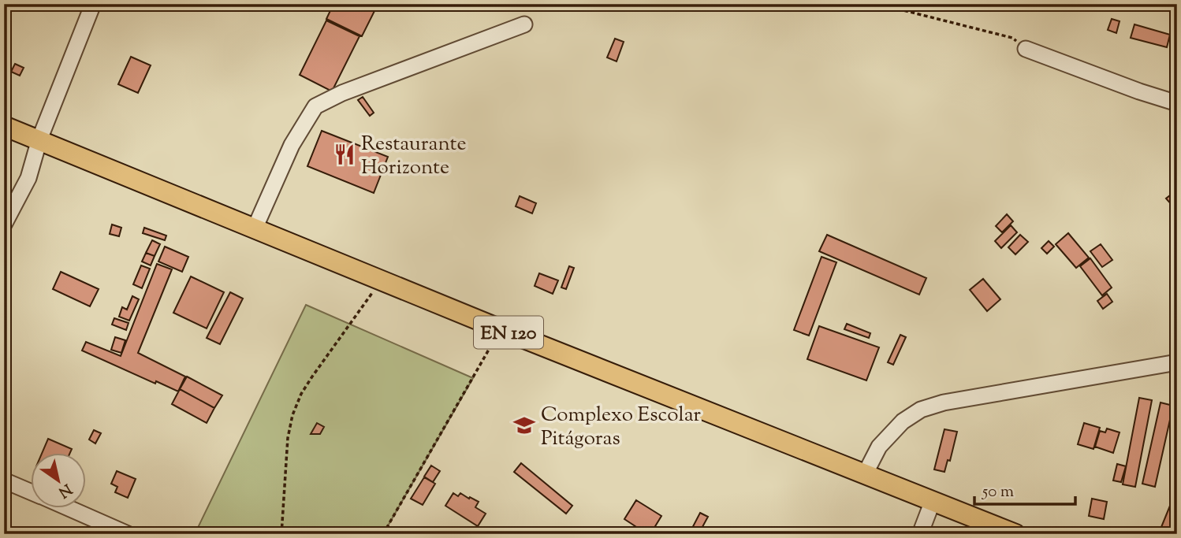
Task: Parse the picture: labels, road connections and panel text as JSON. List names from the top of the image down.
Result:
{
  "streets": {
    "main road": ["EN 120"]
  },
  "places": {
    "restaurant": ["Restaurante Horizonte"],
    "school or university": ["Complexo Escolar Pitágoras"]
  },
  "scale_bar": "50 m",
  "north": "bottom right"
}
